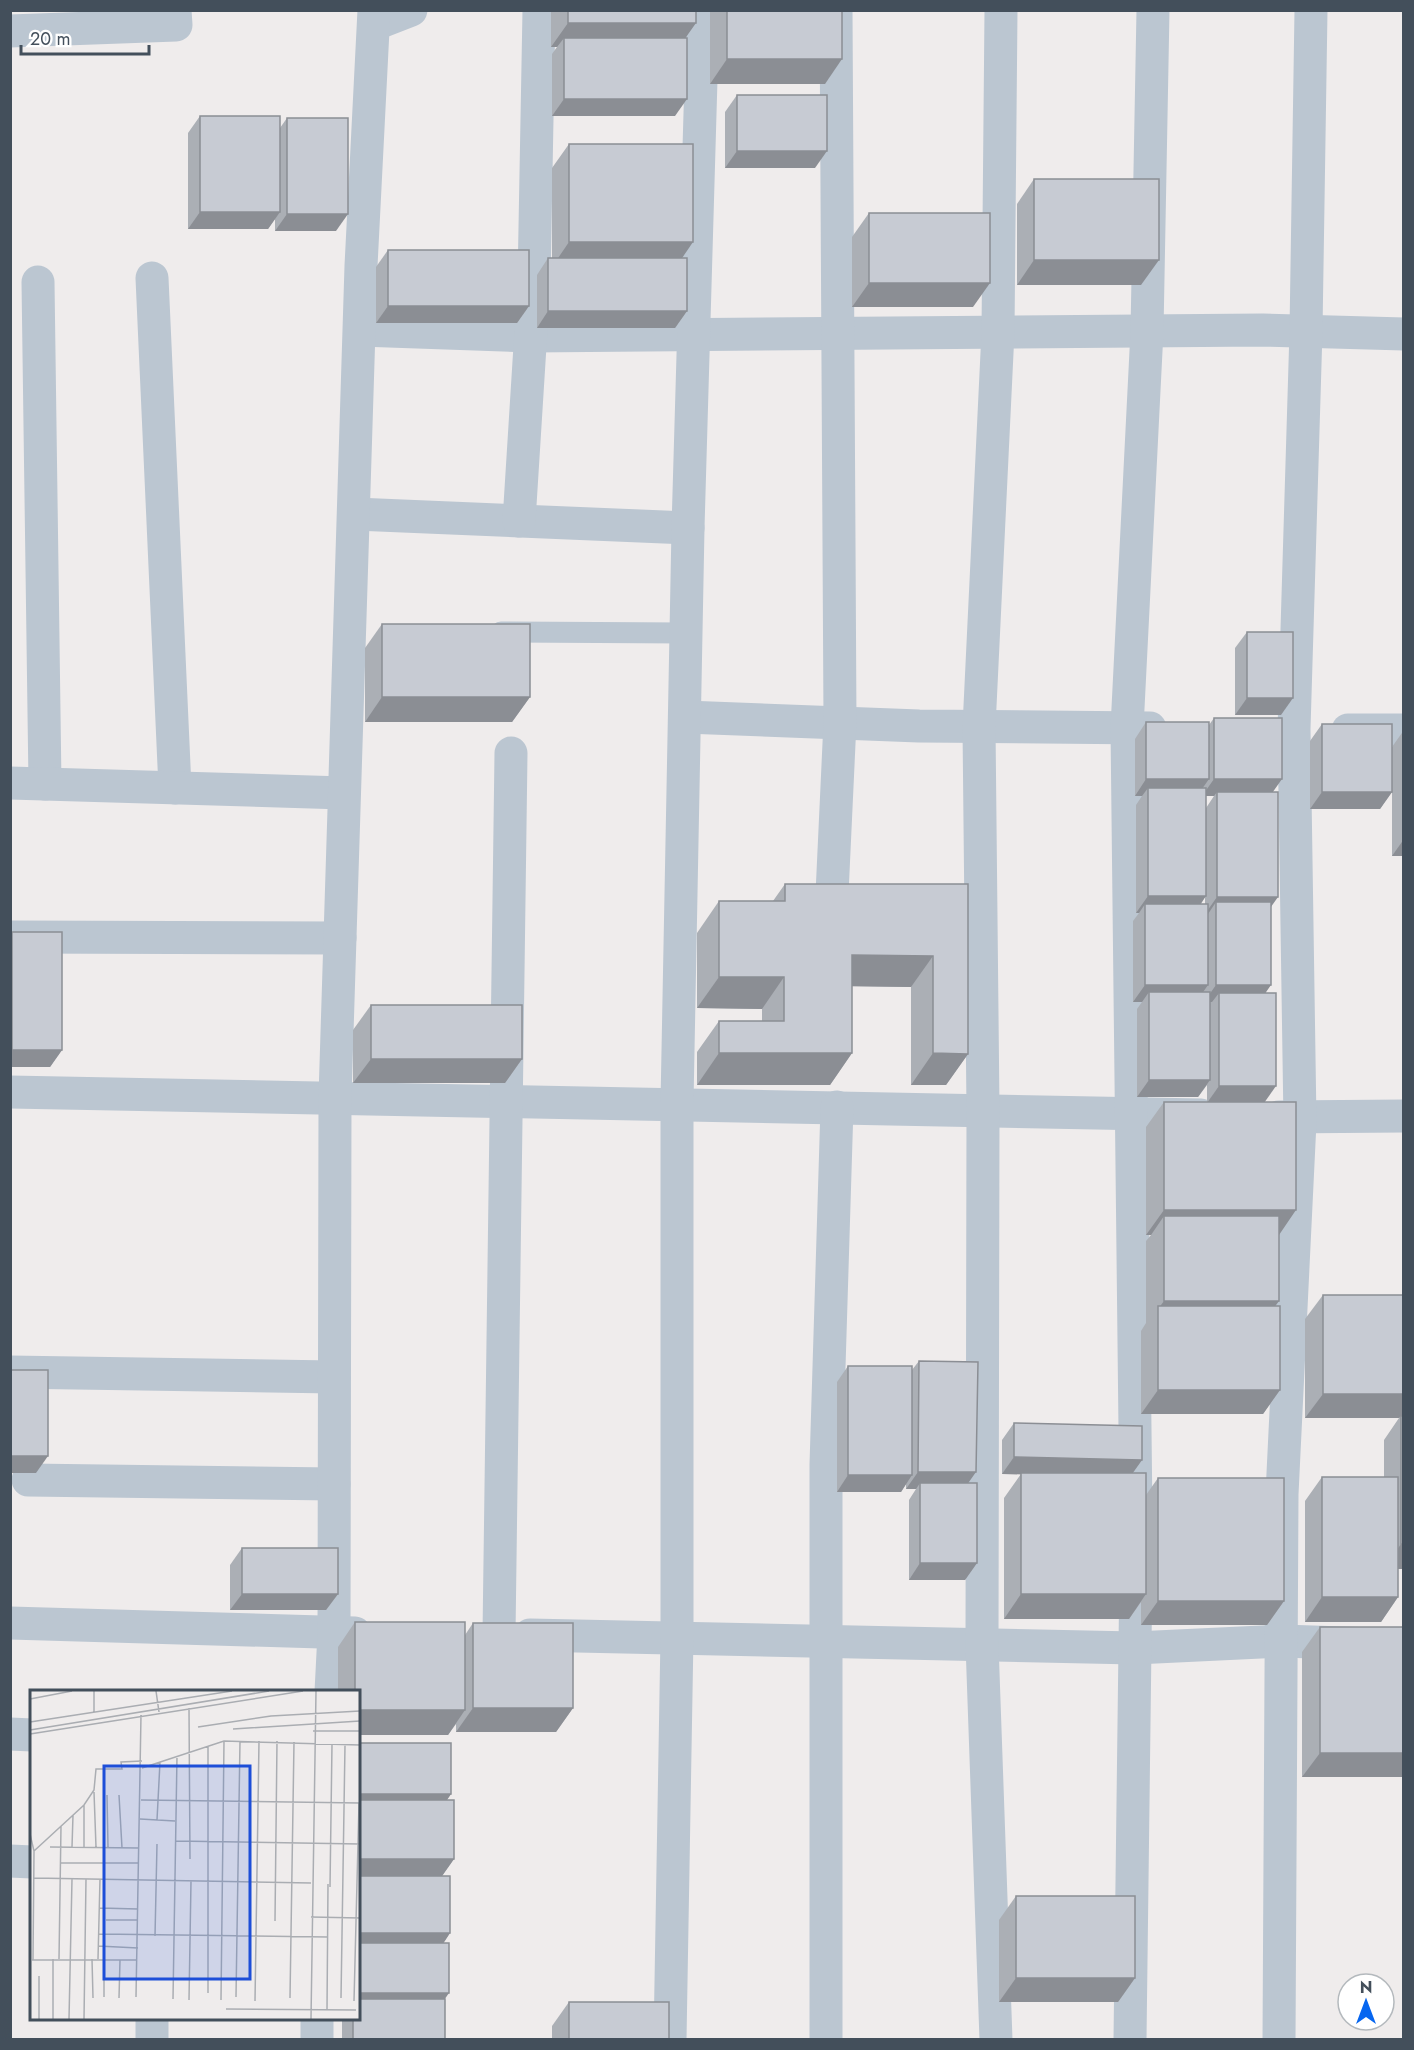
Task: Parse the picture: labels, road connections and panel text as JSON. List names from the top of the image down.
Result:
{
  "scale_bar": "20 m",
  "north": "top"
}
